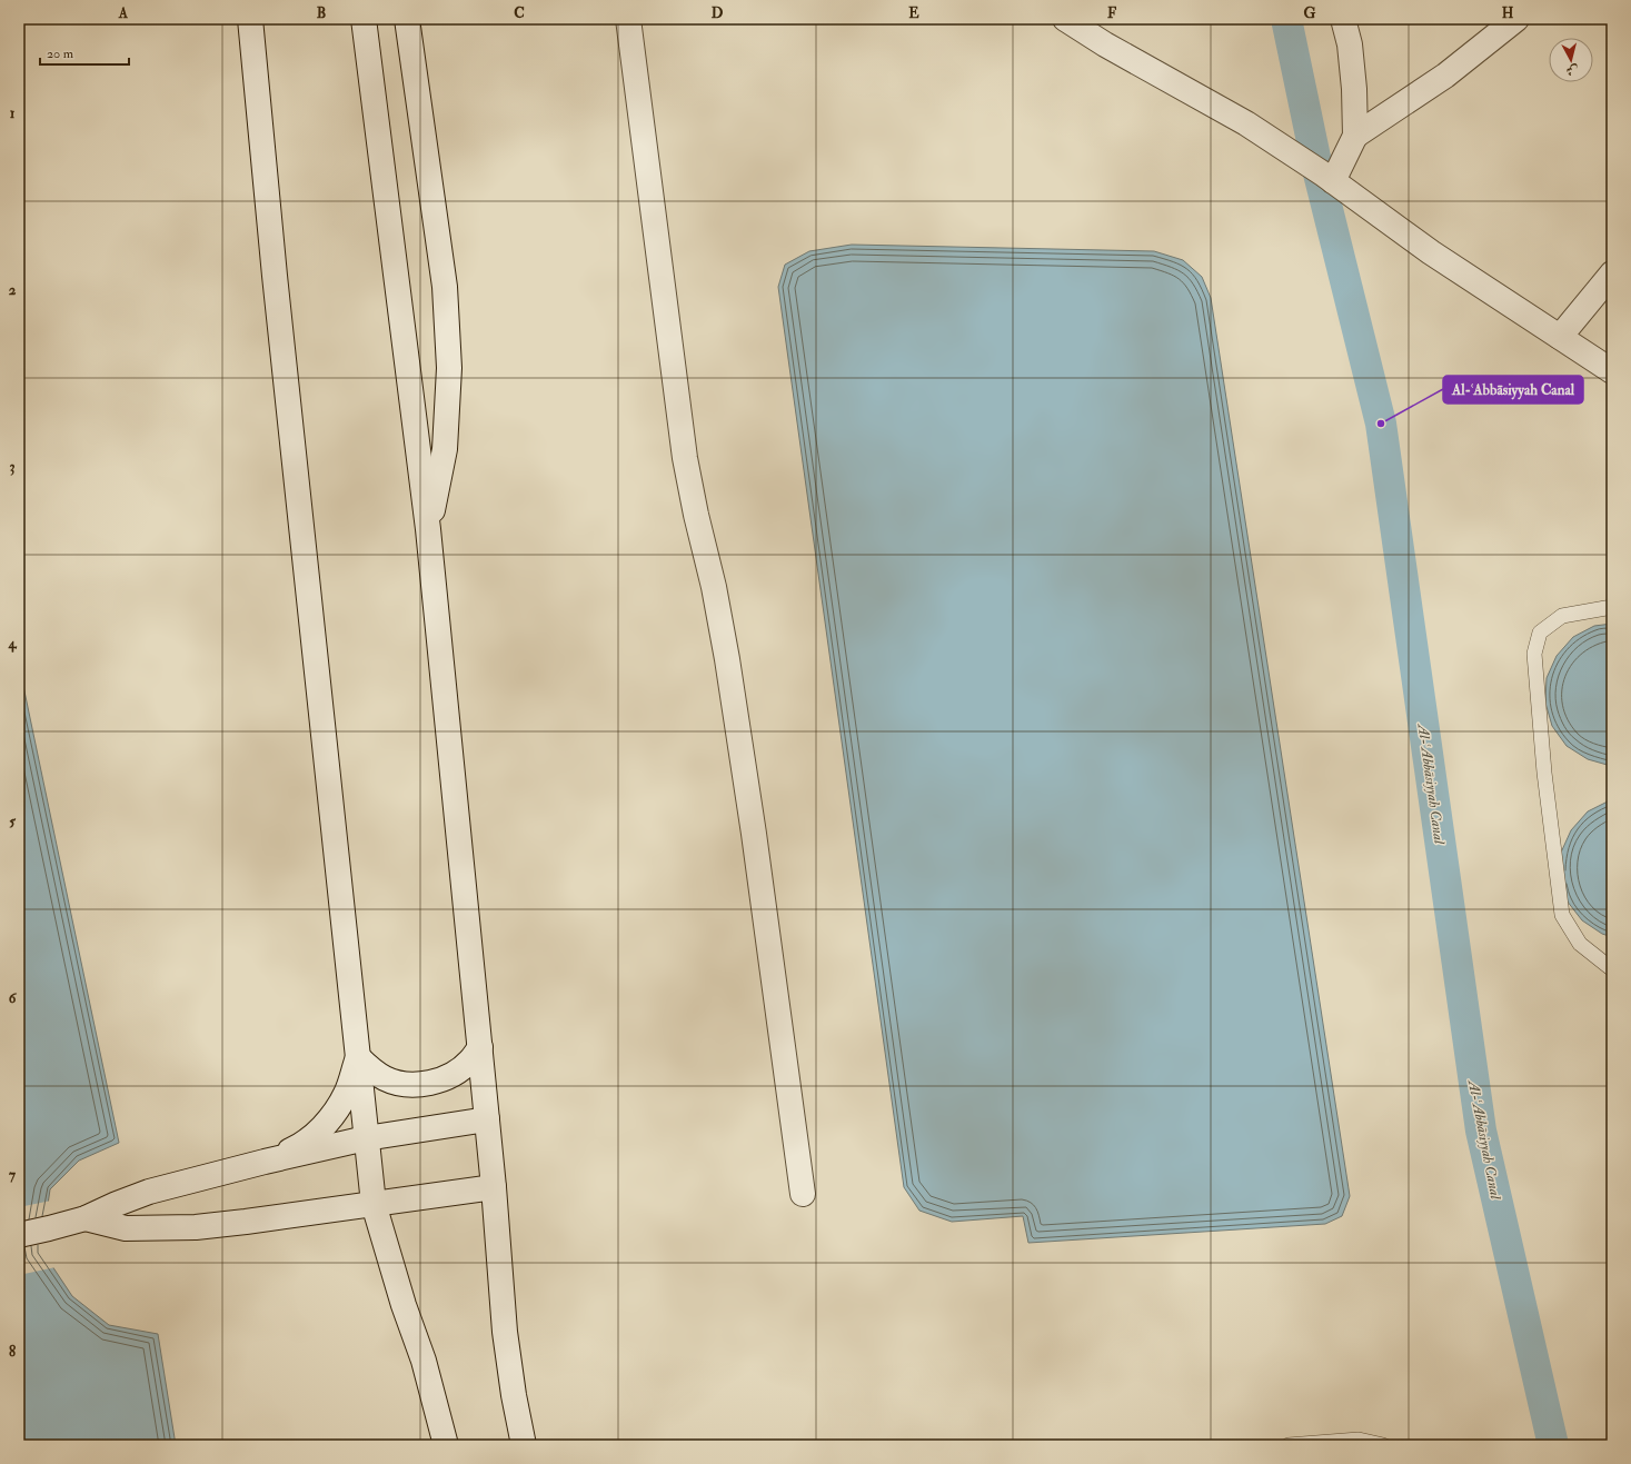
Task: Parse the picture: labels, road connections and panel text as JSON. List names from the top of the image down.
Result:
{
  "water": ["Al-ʿAbbāsiyyah Canal"],
  "places": ["Al-ʿAbbāsiyyah Canal"],
  "scale_bar": "20 m",
  "north": "bottom",
  "grid": {
    "columns": [
      "A",
      "B",
      "C",
      "D",
      "E",
      "F",
      "G",
      "H"
    ],
    "rows": [
      "1",
      "2",
      "3",
      "4",
      "5",
      "6",
      "7",
      "8"
    ]
  }
}
